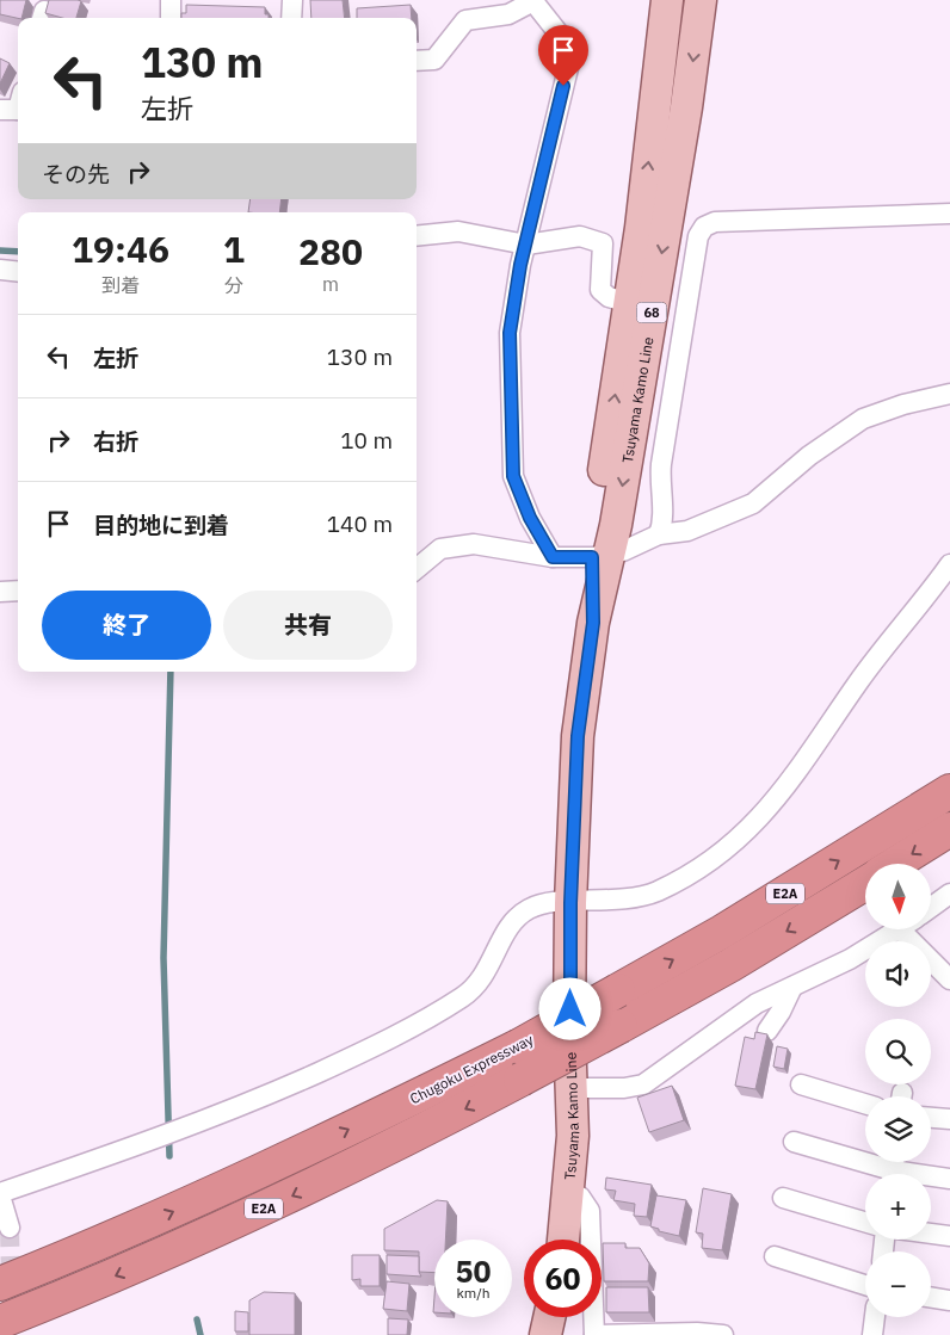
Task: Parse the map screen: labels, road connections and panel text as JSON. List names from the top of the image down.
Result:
{
  "streets": {
    "highway": ["E2A", "Chugoku Expressway"],
    "main road": ["68", "Tsuyama Kamo Line"]
  },
  "north": "bottom",
  "page": {
    "turn": ["130 m", "左折"],
    "then": "その先",
    "eta": [
      "19:46",
      "到着",
      "1",
      "分",
      "280",
      "m"
    ],
    "list": [
      {
        "name": "左折",
        "value": "130 m"
      },
      {
        "name": "右折",
        "value": "10 m"
      },
      {
        "name": "目的地に到着",
        "value": "140 m"
      }
    ],
    "buttons": ["終了", "共有"],
    "map_buttons": ["+", "−"],
    "speed": "50 km/h",
    "limit": "60"
  }
}
